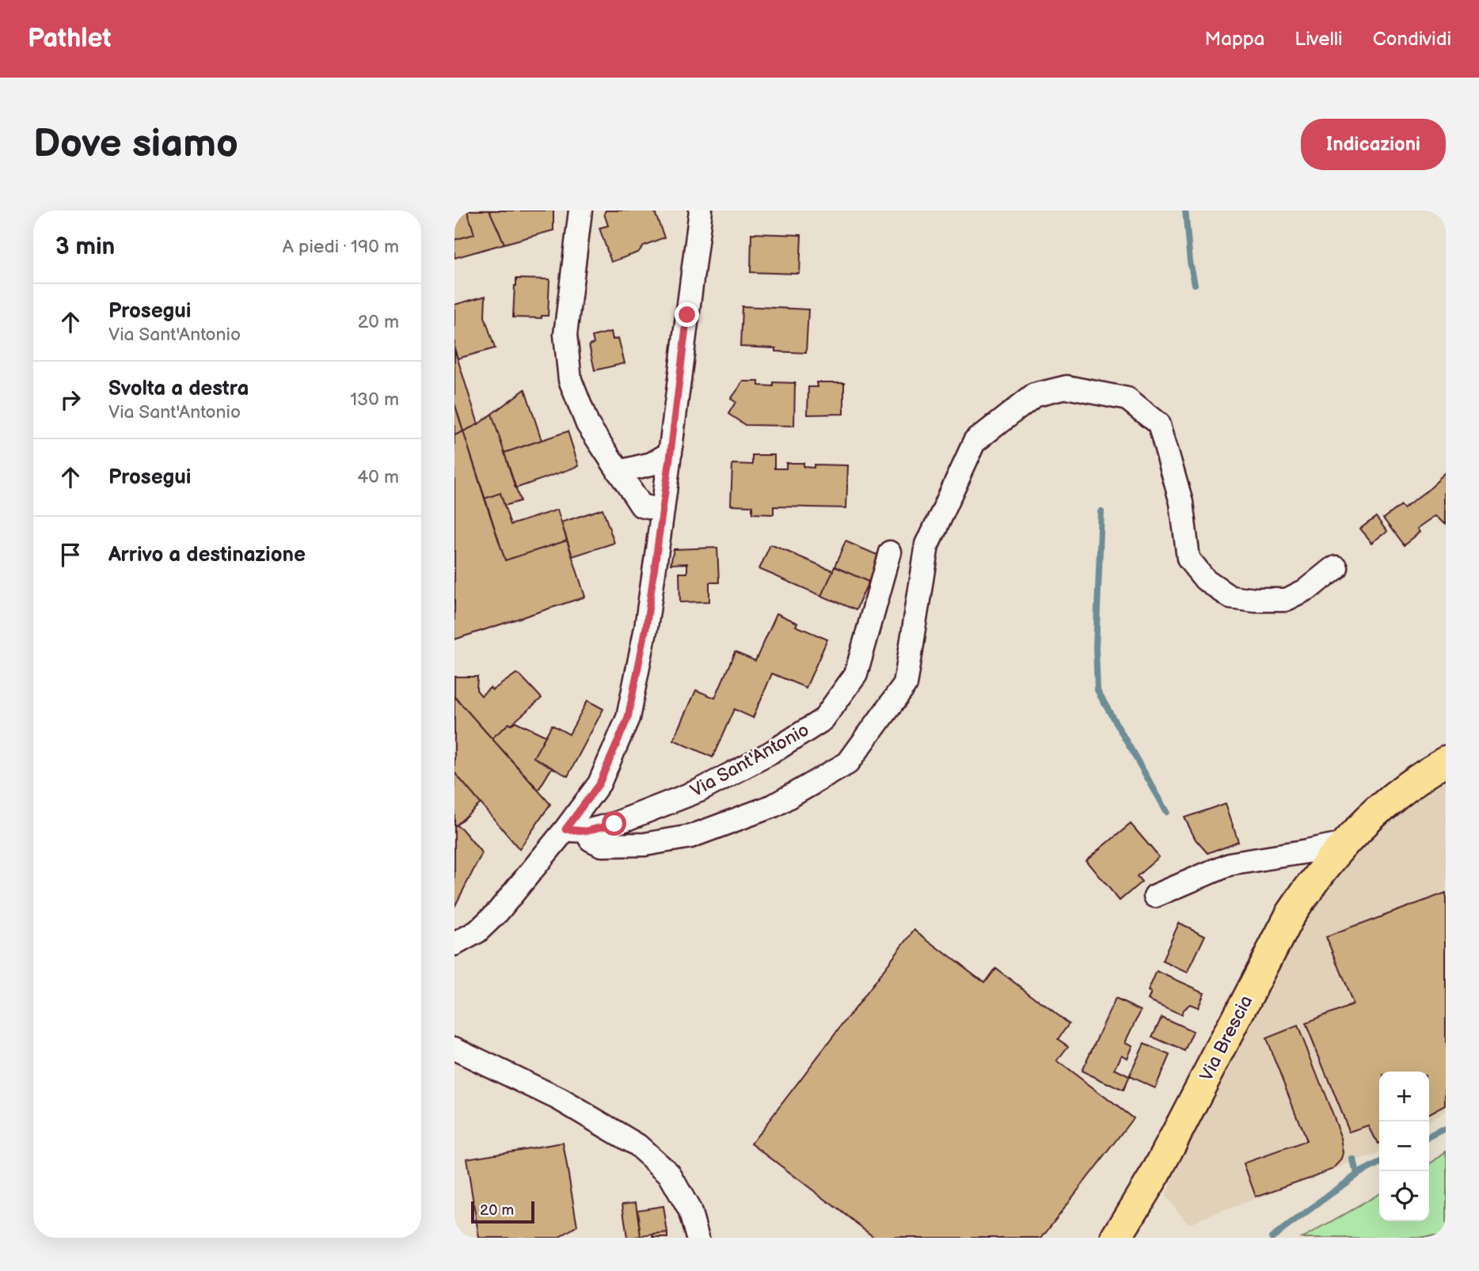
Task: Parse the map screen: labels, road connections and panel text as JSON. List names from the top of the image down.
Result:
{
  "streets": {
    "main road": ["Via Brescia"],
    "street": ["Via Sant'Antonio"]
  },
  "scale_bar": "20 m",
  "page": {
    "header": "Pathlet",
    "nav": ["Mappa", "Livelli", "Condividi"],
    "buttons": "Indicazioni",
    "title": "Dove siamo",
    "heading": ["3 min", "A piedi · 190 m"],
    "list": [
      ["Prosegui", "Via Sant'Antonio", "20 m"],
      ["Svolta a destra", "Via Sant'Antonio", "130 m"],
      ["Prosegui", "40 m"],
      "Arrivo a destinazione"
    ],
    "map_buttons": ["+", "−"],
    "scale": "20 m"
  }
}
